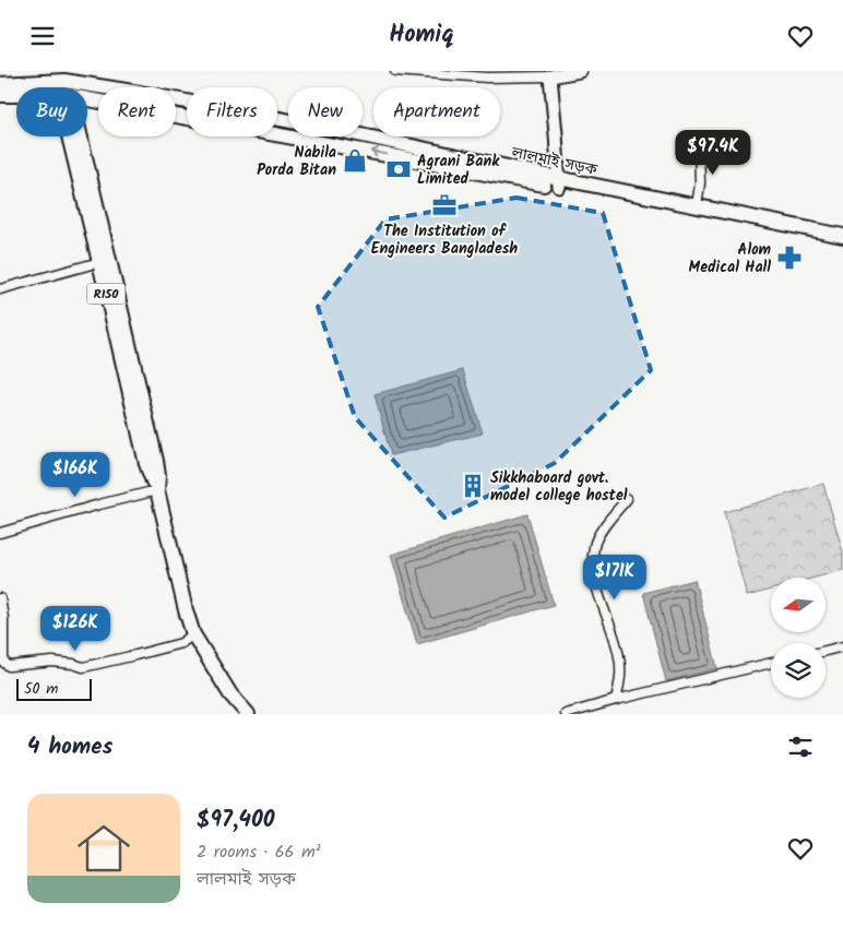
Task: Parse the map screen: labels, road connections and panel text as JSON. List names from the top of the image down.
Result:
{
  "streets": {
    "main road": ["লালমাই সড়ক", "R150"]
  },
  "places": {
    "shop": ["Nabila Porda Bitan"],
    "bank": ["Agrani Bank Limited"],
    "office": ["The Institution of Engineers Bangladesh"],
    "pharmacy": ["Alom Medical Hall"],
    "building": ["Sikkhaboard govt. model college hostel"]
  },
  "scale_bar": "50 m",
  "north": "left",
  "page": {
    "header": "Homiq",
    "chip": [
      "Buy",
      "Rent",
      "Filters",
      "New",
      "Apartment"
    ],
    "price": [
      "$97.4K",
      "$166K",
      "$171K",
      "$126K"
    ],
    "scale": "50 m",
    "heading": "4 homes",
    "list": [
      {
        "name": "$97,400",
        "note": "2 rooms · 66 m² · লালমাই সড়ক"
      }
    ]
  }
}
